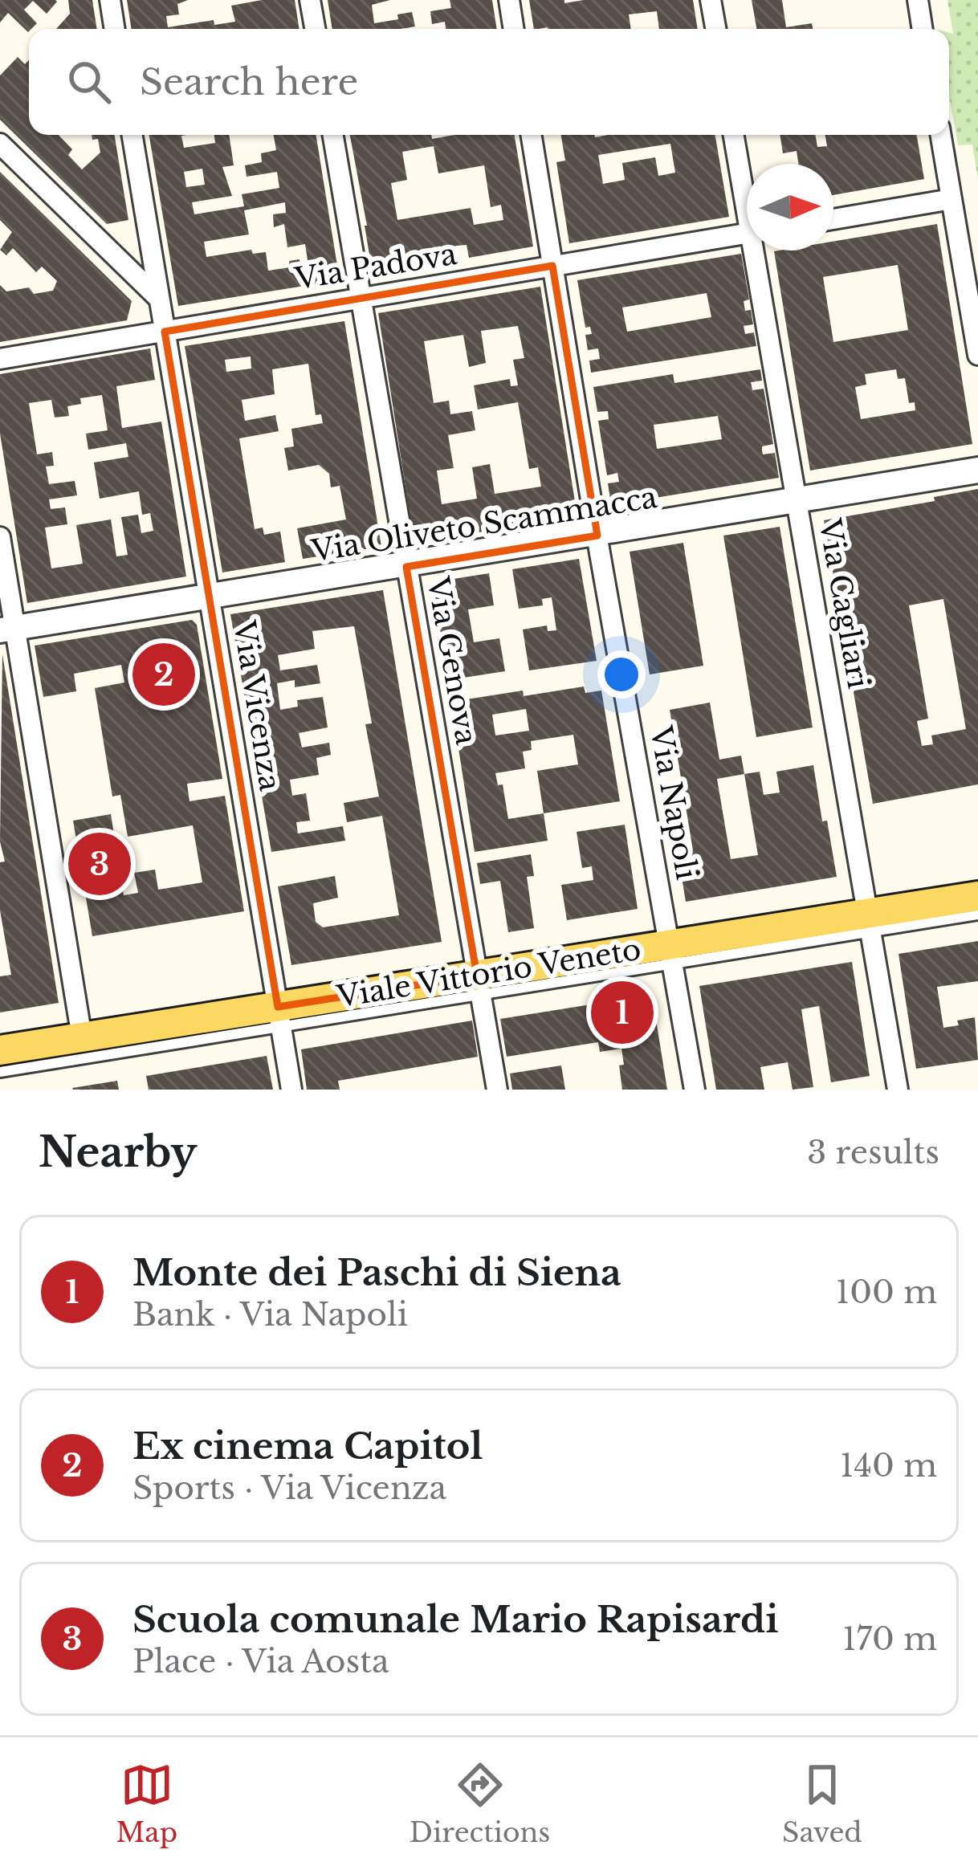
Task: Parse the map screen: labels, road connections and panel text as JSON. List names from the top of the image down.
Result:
{
  "streets": {
    "main road": ["Viale Vittorio Veneto"],
    "street": [
      "Via Padova",
      "Via Oliveto Scammacca",
      "Via Cagliari",
      "Via Genova",
      "Via Vicenza",
      "Via Napoli"
    ]
  },
  "crossings": [
    ["Via Padova", "Via Genova"],
    ["Via Padova", "Via Vicenza"],
    ["Via Padova", "Via Napoli"],
    ["Via Oliveto Scammacca", "Via Cagliari"],
    ["Via Oliveto Scammacca", "Via Genova"],
    ["Via Oliveto Scammacca", "Via Vicenza"],
    ["Via Oliveto Scammacca", "Via Napoli"],
    ["Via Cagliari", "Viale Vittorio Veneto"],
    ["Via Genova", "Viale Vittorio Veneto"],
    ["Via Vicenza", "Viale Vittorio Veneto"],
    ["Via Napoli", "Viale Vittorio Veneto"]
  ],
  "north": "right",
  "page": {
    "search": "Search here",
    "pins": ["2", "3", "1"],
    "heading": ["Nearby", "3 results"],
    "list": [
      {
        "mark": "1",
        "name": "Monte dei Paschi di Siena",
        "note": "Bank · Via Napoli",
        "value": "100 m"
      },
      {
        "mark": "2",
        "name": "Ex cinema Capitol",
        "note": "Sports · Via Vicenza",
        "value": "140 m"
      },
      {
        "mark": "3",
        "name": "Scuola comunale Mario Rapisardi",
        "note": "Place · Via Aosta",
        "value": "170 m"
      }
    ],
    "nav": ["Map", "Directions", "Saved"]
  }
}
